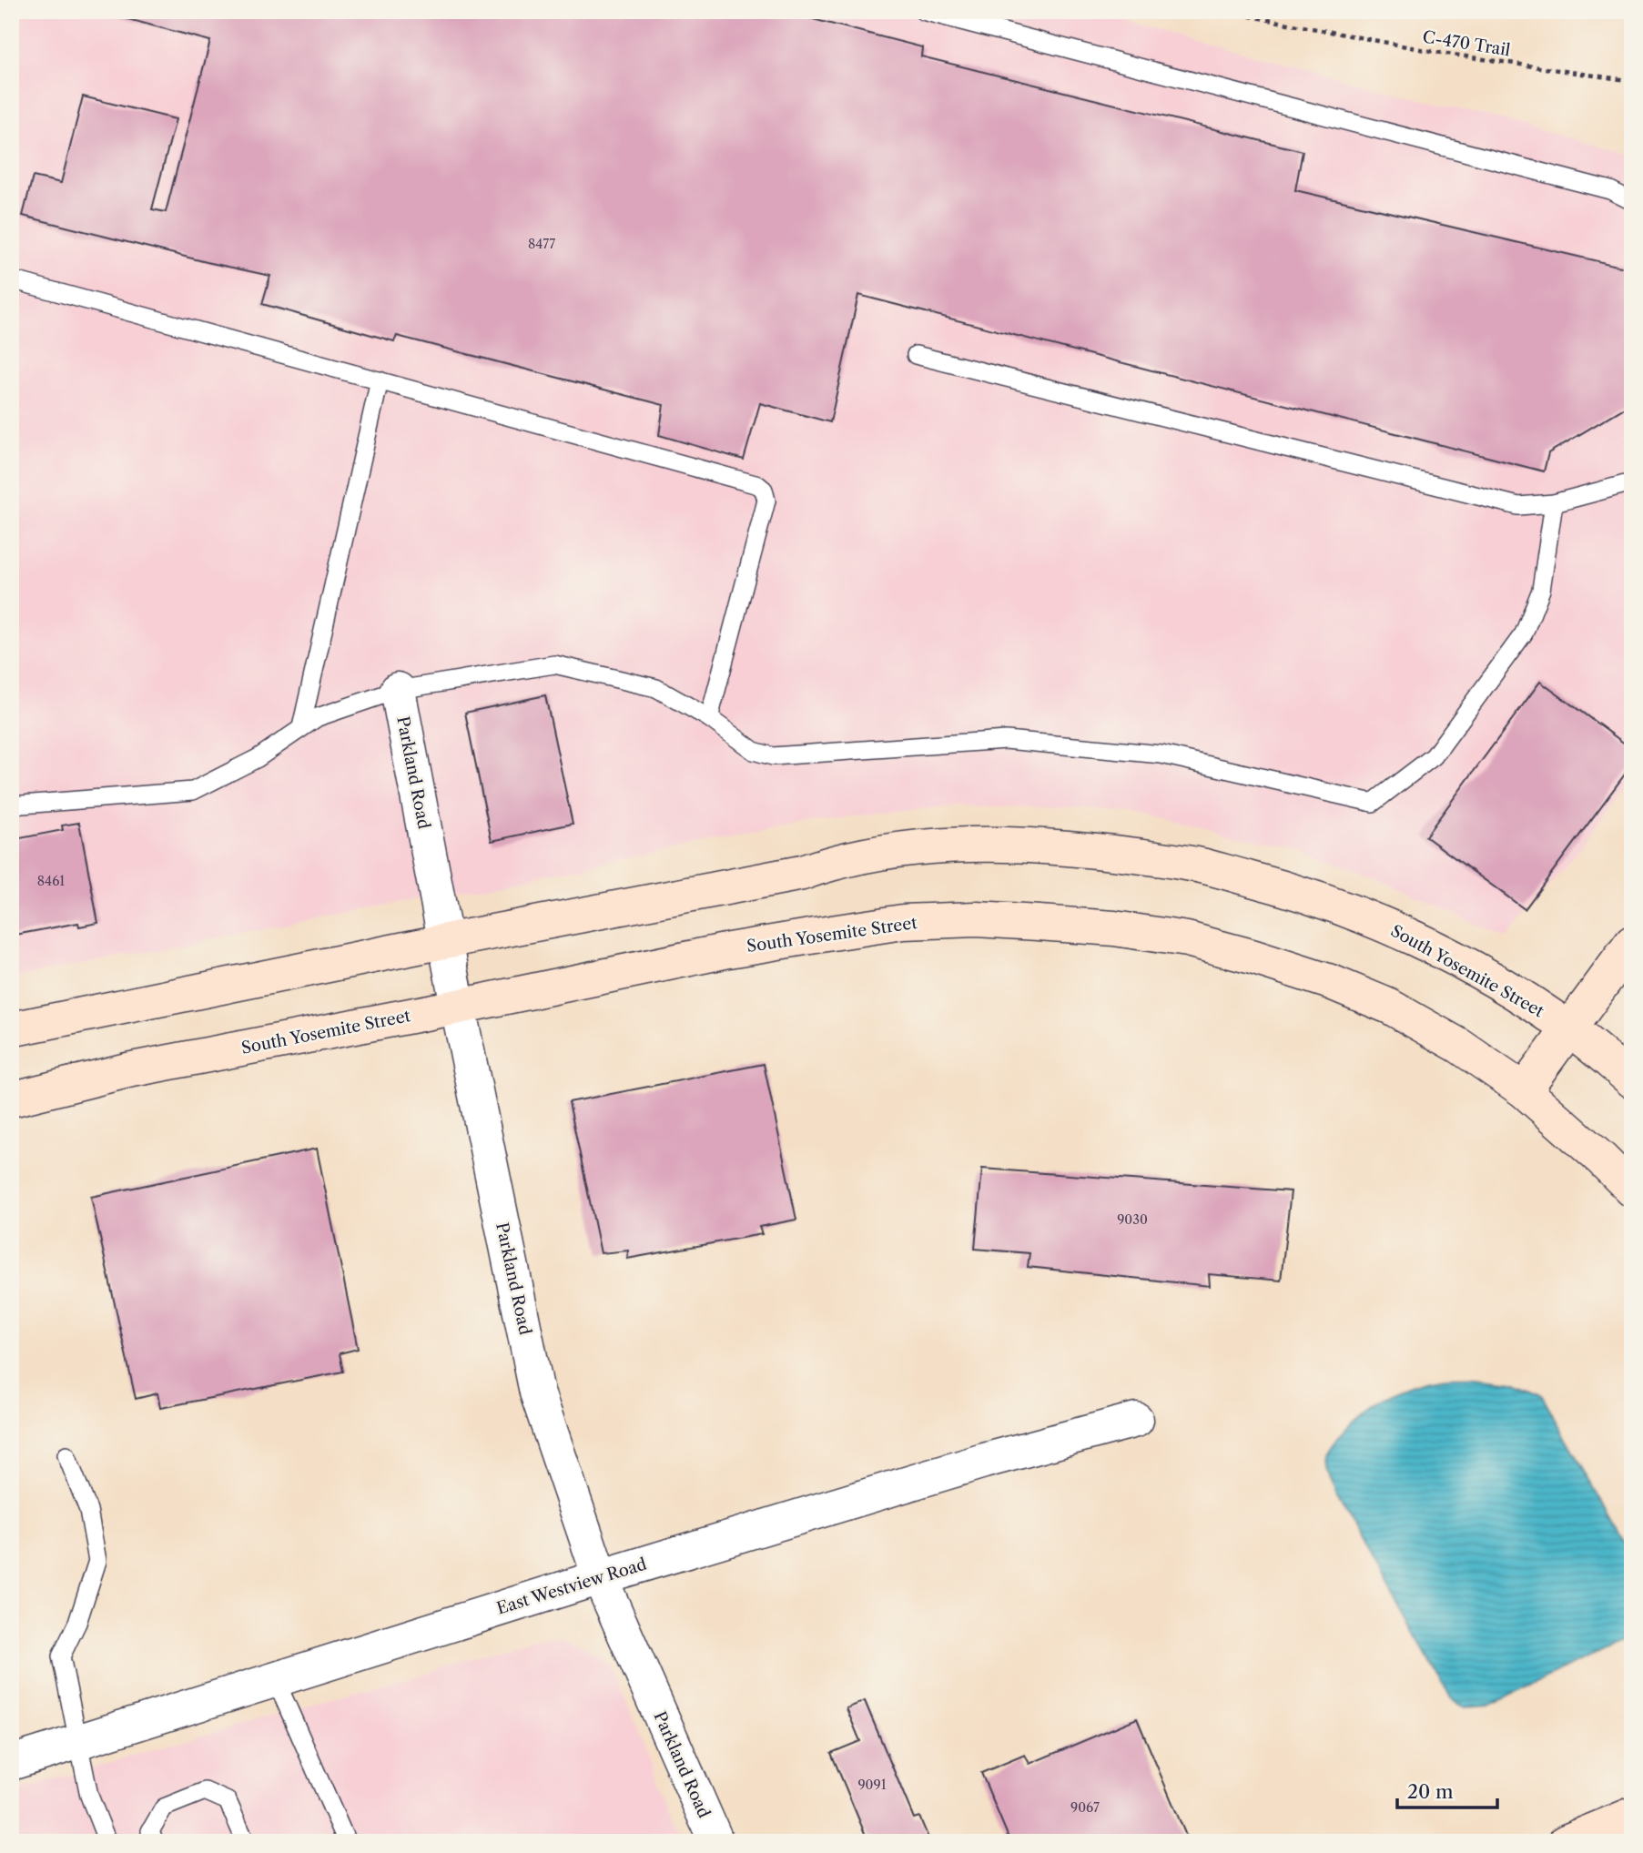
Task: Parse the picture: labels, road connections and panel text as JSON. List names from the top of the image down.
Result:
{
  "streets": {
    "main road": ["South Yosemite Street"],
    "street": ["Parkland Road", "East Westview Road"],
    "path": ["C-470 Trail"]
  },
  "crossings": [
    ["Parkland Road", "South Yosemite Street"],
    ["Parkland Road", "East Westview Road"]
  ],
  "house_numbers": [
    "8477",
    "8461",
    "9030",
    "9091",
    "9067"
  ],
  "scale_bar": "20 m"
}
